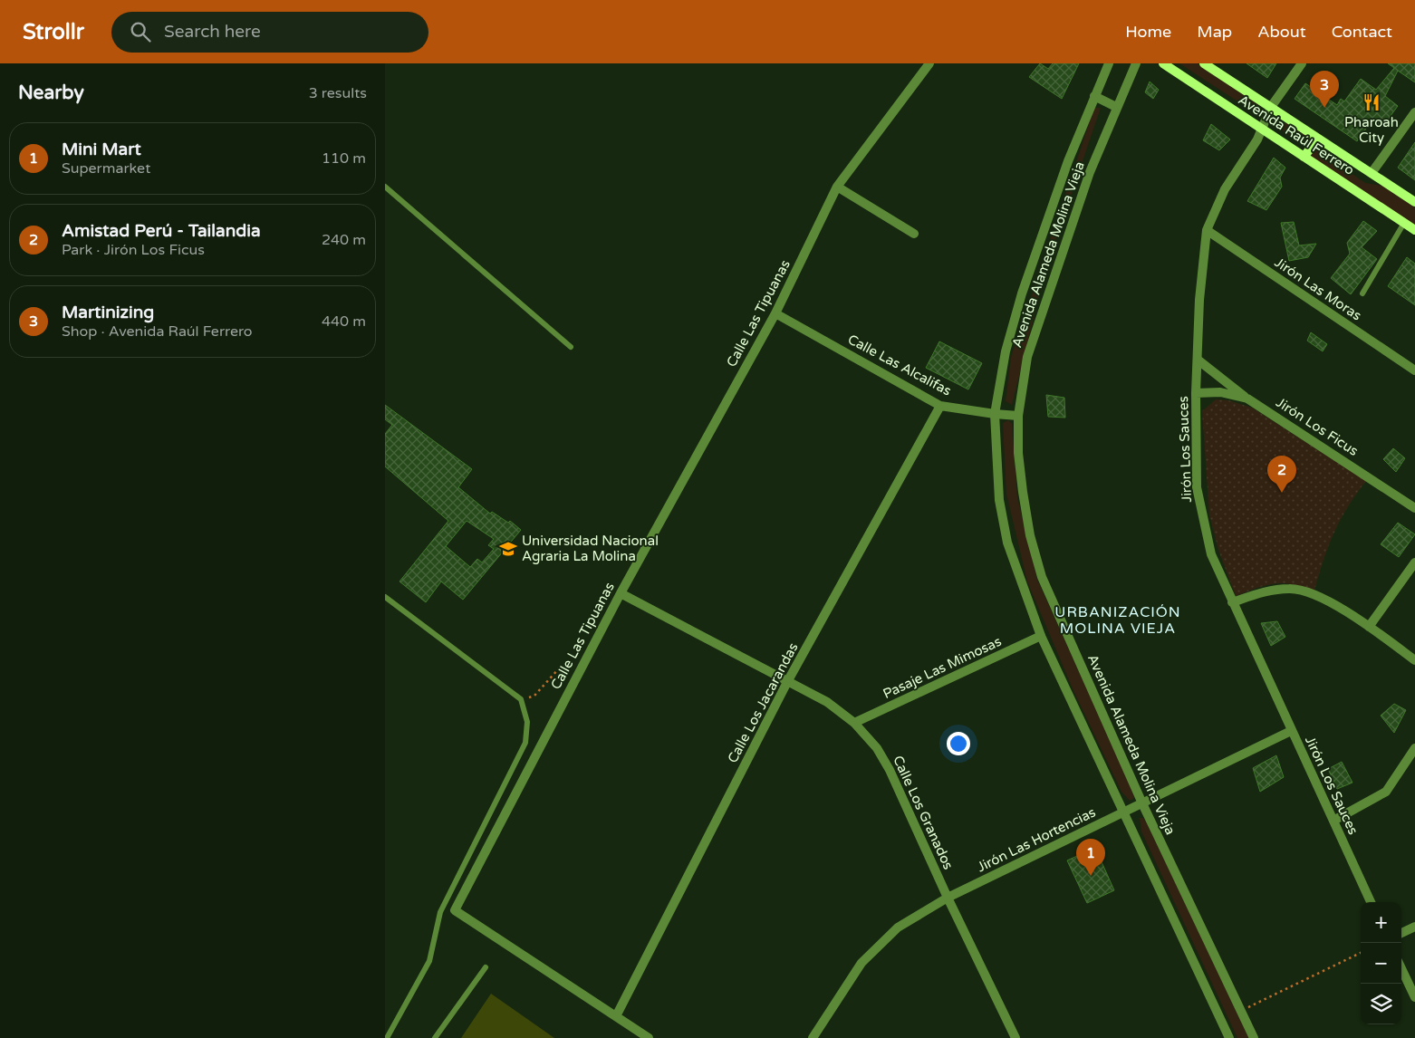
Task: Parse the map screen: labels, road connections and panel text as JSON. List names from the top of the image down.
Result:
{
  "streets": {
    "main road": ["Avenida Raúl Ferrero"],
    "street": [
      "Avenida Alameda Molina Vieja",
      "Jirón Las Moras",
      "Calle Las Tipuanas",
      "Calle Las Alcalifas",
      "Jirón Los Ficus",
      "Jirón Los Sauces",
      "Pasaje Las Mimosas",
      "Calle Los Jacarandas",
      "Calle Los Granados",
      "Jirón Las Hortencias"
    ]
  },
  "crossings": [
    ["Avenida Raúl Ferrero", "Jirón Los Sauces"],
    ["Avenida Alameda Molina Vieja", "Calle Las Alcalifas"],
    ["Avenida Alameda Molina Vieja", "Pasaje Las Mimosas"],
    ["Avenida Alameda Molina Vieja", "Jirón Las Hortencias"],
    ["Jirón Las Moras", "Jirón Los Sauces"],
    ["Calle Las Tipuanas", "Calle Las Alcalifas"],
    ["Calle Las Tipuanas", "Calle Los Jacarandas"],
    ["Calle Las Tipuanas", "Calle Los Granados"],
    ["Calle Las Alcalifas", "Calle Los Jacarandas"],
    ["Jirón Los Ficus", "Jirón Los Sauces"],
    ["Jirón Los Sauces", "Jirón Las Hortencias"],
    ["Pasaje Las Mimosas", "Calle Los Granados"],
    ["Calle Los Jacarandas", "Calle Los Granados"],
    ["Calle Los Granados", "Jirón Las Hortencias"]
  ],
  "districts": ["URBANIZACIÓN MOLINA VIEJA"],
  "places": {
    "restaurant": ["Pharoah City"],
    "school or university": ["Universidad Nacional Agraria La Molina"]
  },
  "page": {
    "header": "Strollr",
    "search": "Search here",
    "nav": [
      "Home",
      "Map",
      "About",
      "Contact"
    ],
    "heading": ["Nearby", "3 results"],
    "pins": ["3", "2", "1"],
    "list": [
      {
        "mark": "1",
        "name": "Mini Mart",
        "note": "Supermarket",
        "value": "110 m"
      },
      {
        "mark": "2",
        "name": "Amistad Perú - Tailandia",
        "note": "Park · Jirón Los Ficus",
        "value": "240 m"
      },
      {
        "mark": "3",
        "name": "Martinizing",
        "note": "Shop · Avenida Raúl Ferrero",
        "value": "440 m"
      }
    ],
    "map_buttons": ["+", "−"]
  }
}
